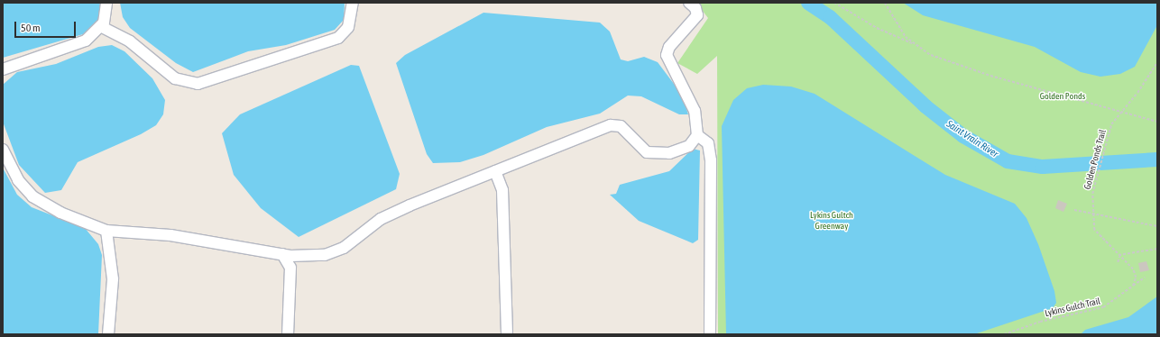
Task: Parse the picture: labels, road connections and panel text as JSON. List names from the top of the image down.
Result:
{
  "streets": {
    "path": ["Golden Ponds Trail", "Lykins Gulch Trail"]
  },
  "water": ["Saint Vrain River"],
  "parks": ["Golden Ponds", "Lykins Gultch Greenway"],
  "scale_bar": "50 m"
}
